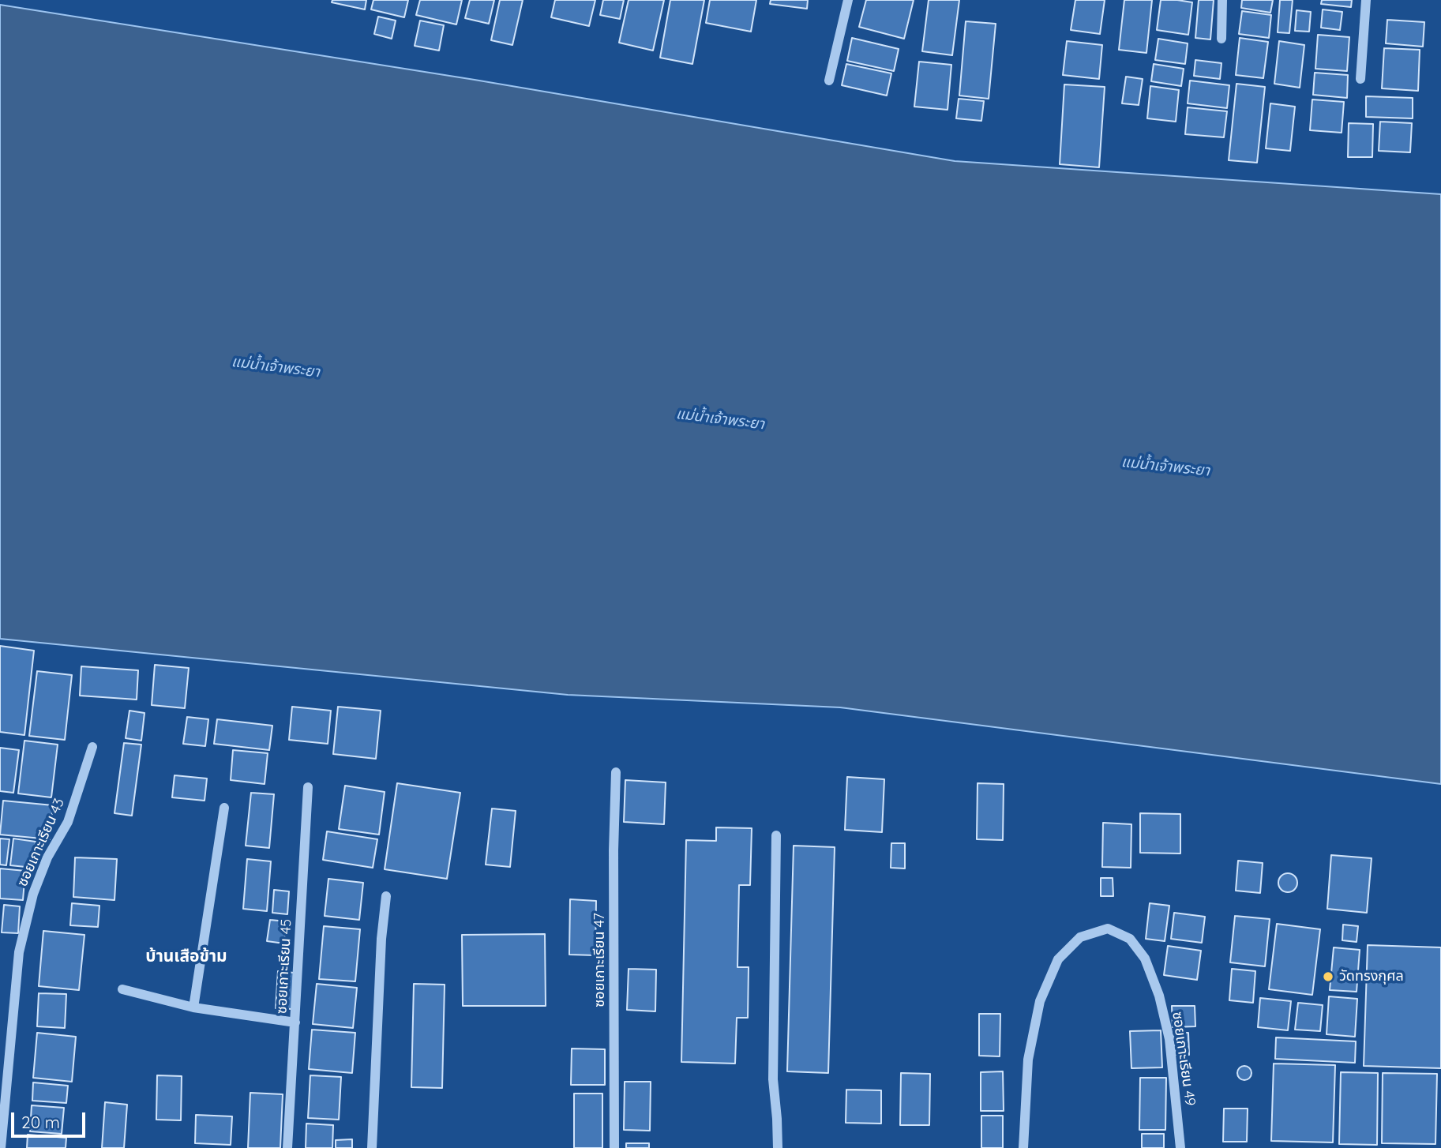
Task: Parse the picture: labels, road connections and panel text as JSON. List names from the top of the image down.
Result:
{
  "streets": {
    "street": [
      "ซอยเกาะเรียน 43",
      "ซอยเกาะเรียน 47",
      "ซอยเกาะเรียน 45",
      "ซอยเกาะเรียน 49"
    ]
  },
  "districts": ["บ้านเสือข้าม"],
  "water": ["แม่น้ำเจ้าพระยา"],
  "places": ["วัดทรงกุศล"],
  "scale_bar": "20 m"
}
